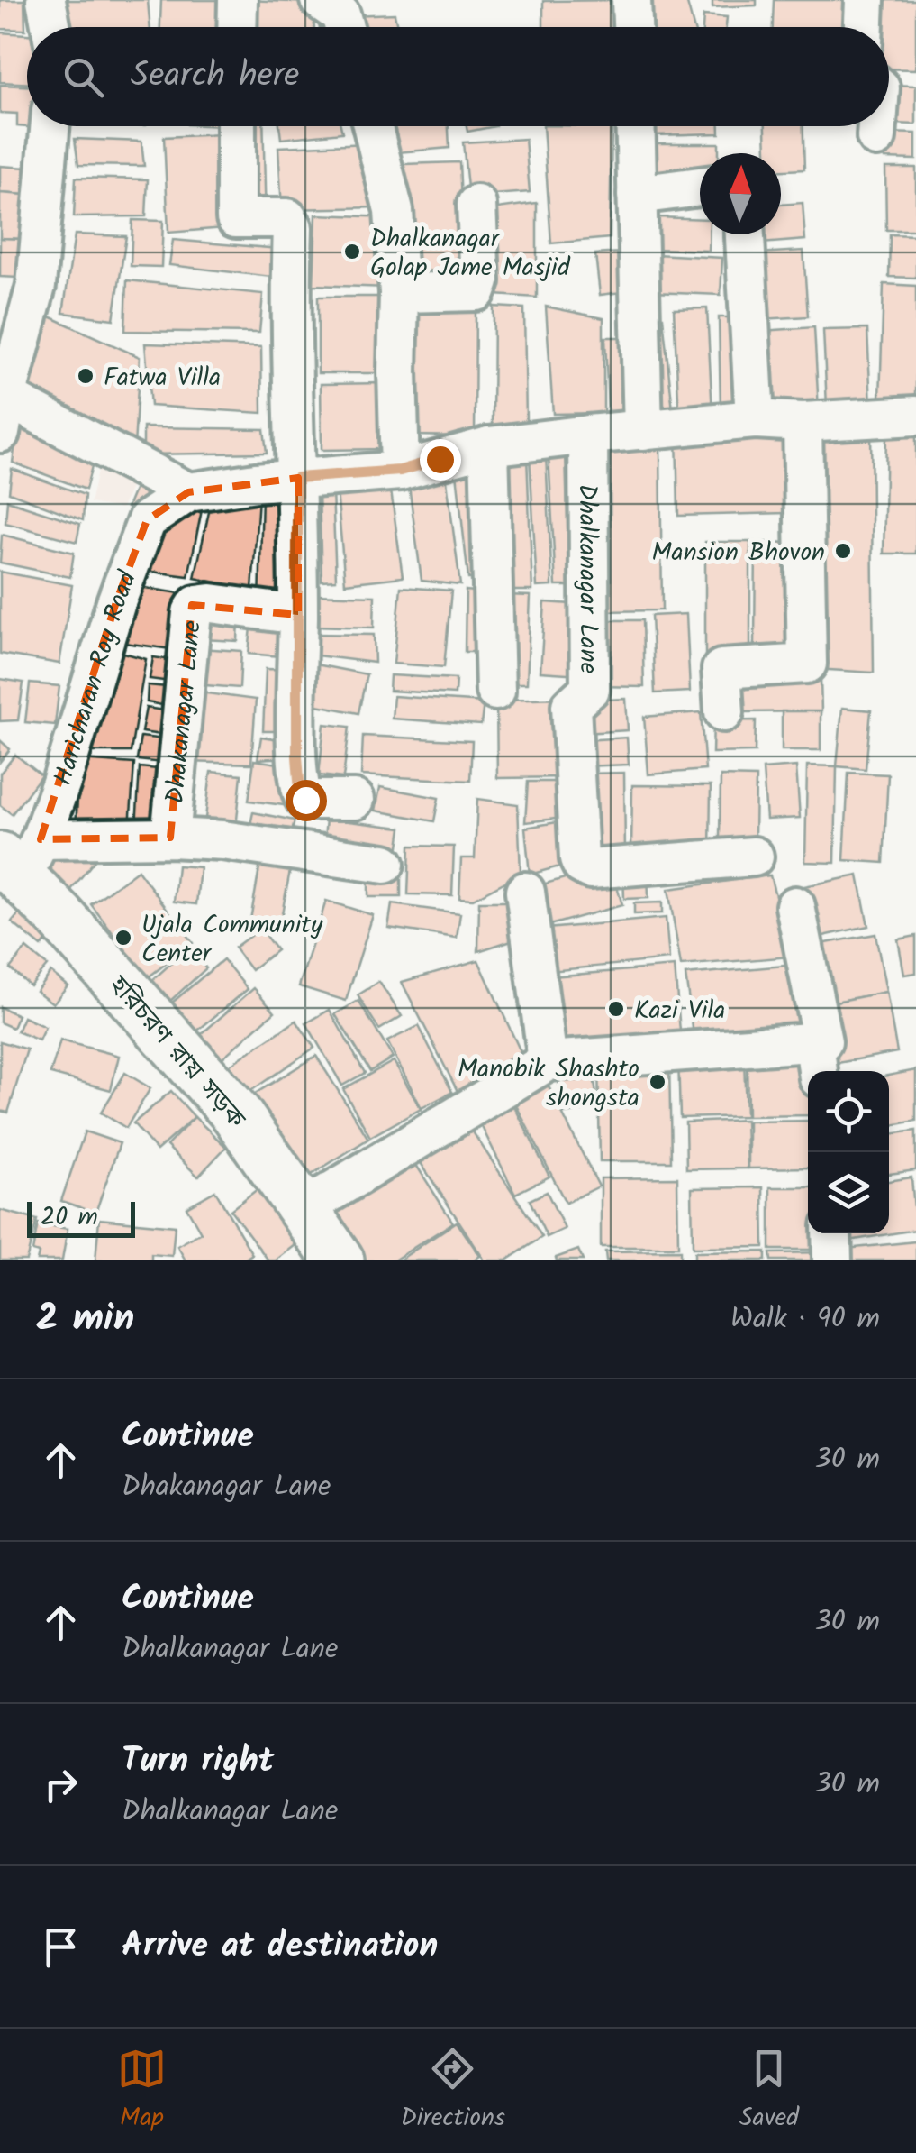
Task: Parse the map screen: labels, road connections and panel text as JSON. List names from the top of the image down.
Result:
{
  "streets": {
    "main road": ["হরিচরণ রায় সড়ক"],
    "street": ["Dhalkanagar Lane", "Haricharan Roy Road", "Dhakanagar Lane"]
  },
  "crossings": [
    ["Haricharan Roy Road", "হরিচরণ রায় সড়ক"]
  ],
  "places": [
    "Dhalkanagar Golap Jame Masjid",
    "Fatwa Villa",
    "Mansion Bhovon",
    "Ujala Community Center",
    "Kazi Vila",
    "Manobik Shashto shongsta"
  ],
  "scale_bar": "20 m",
  "north": "top",
  "page": {
    "search": "Search here",
    "scale": "20 m",
    "heading": ["2 min", "Walk · 90 m"],
    "list": [
      ["Continue", "Dhakanagar Lane", "30 m"],
      ["Continue", "Dhalkanagar Lane", "30 m"],
      ["Turn right", "Dhalkanagar Lane", "30 m"],
      "Arrive at destination"
    ],
    "nav": ["Map", "Directions", "Saved"]
  }
}
